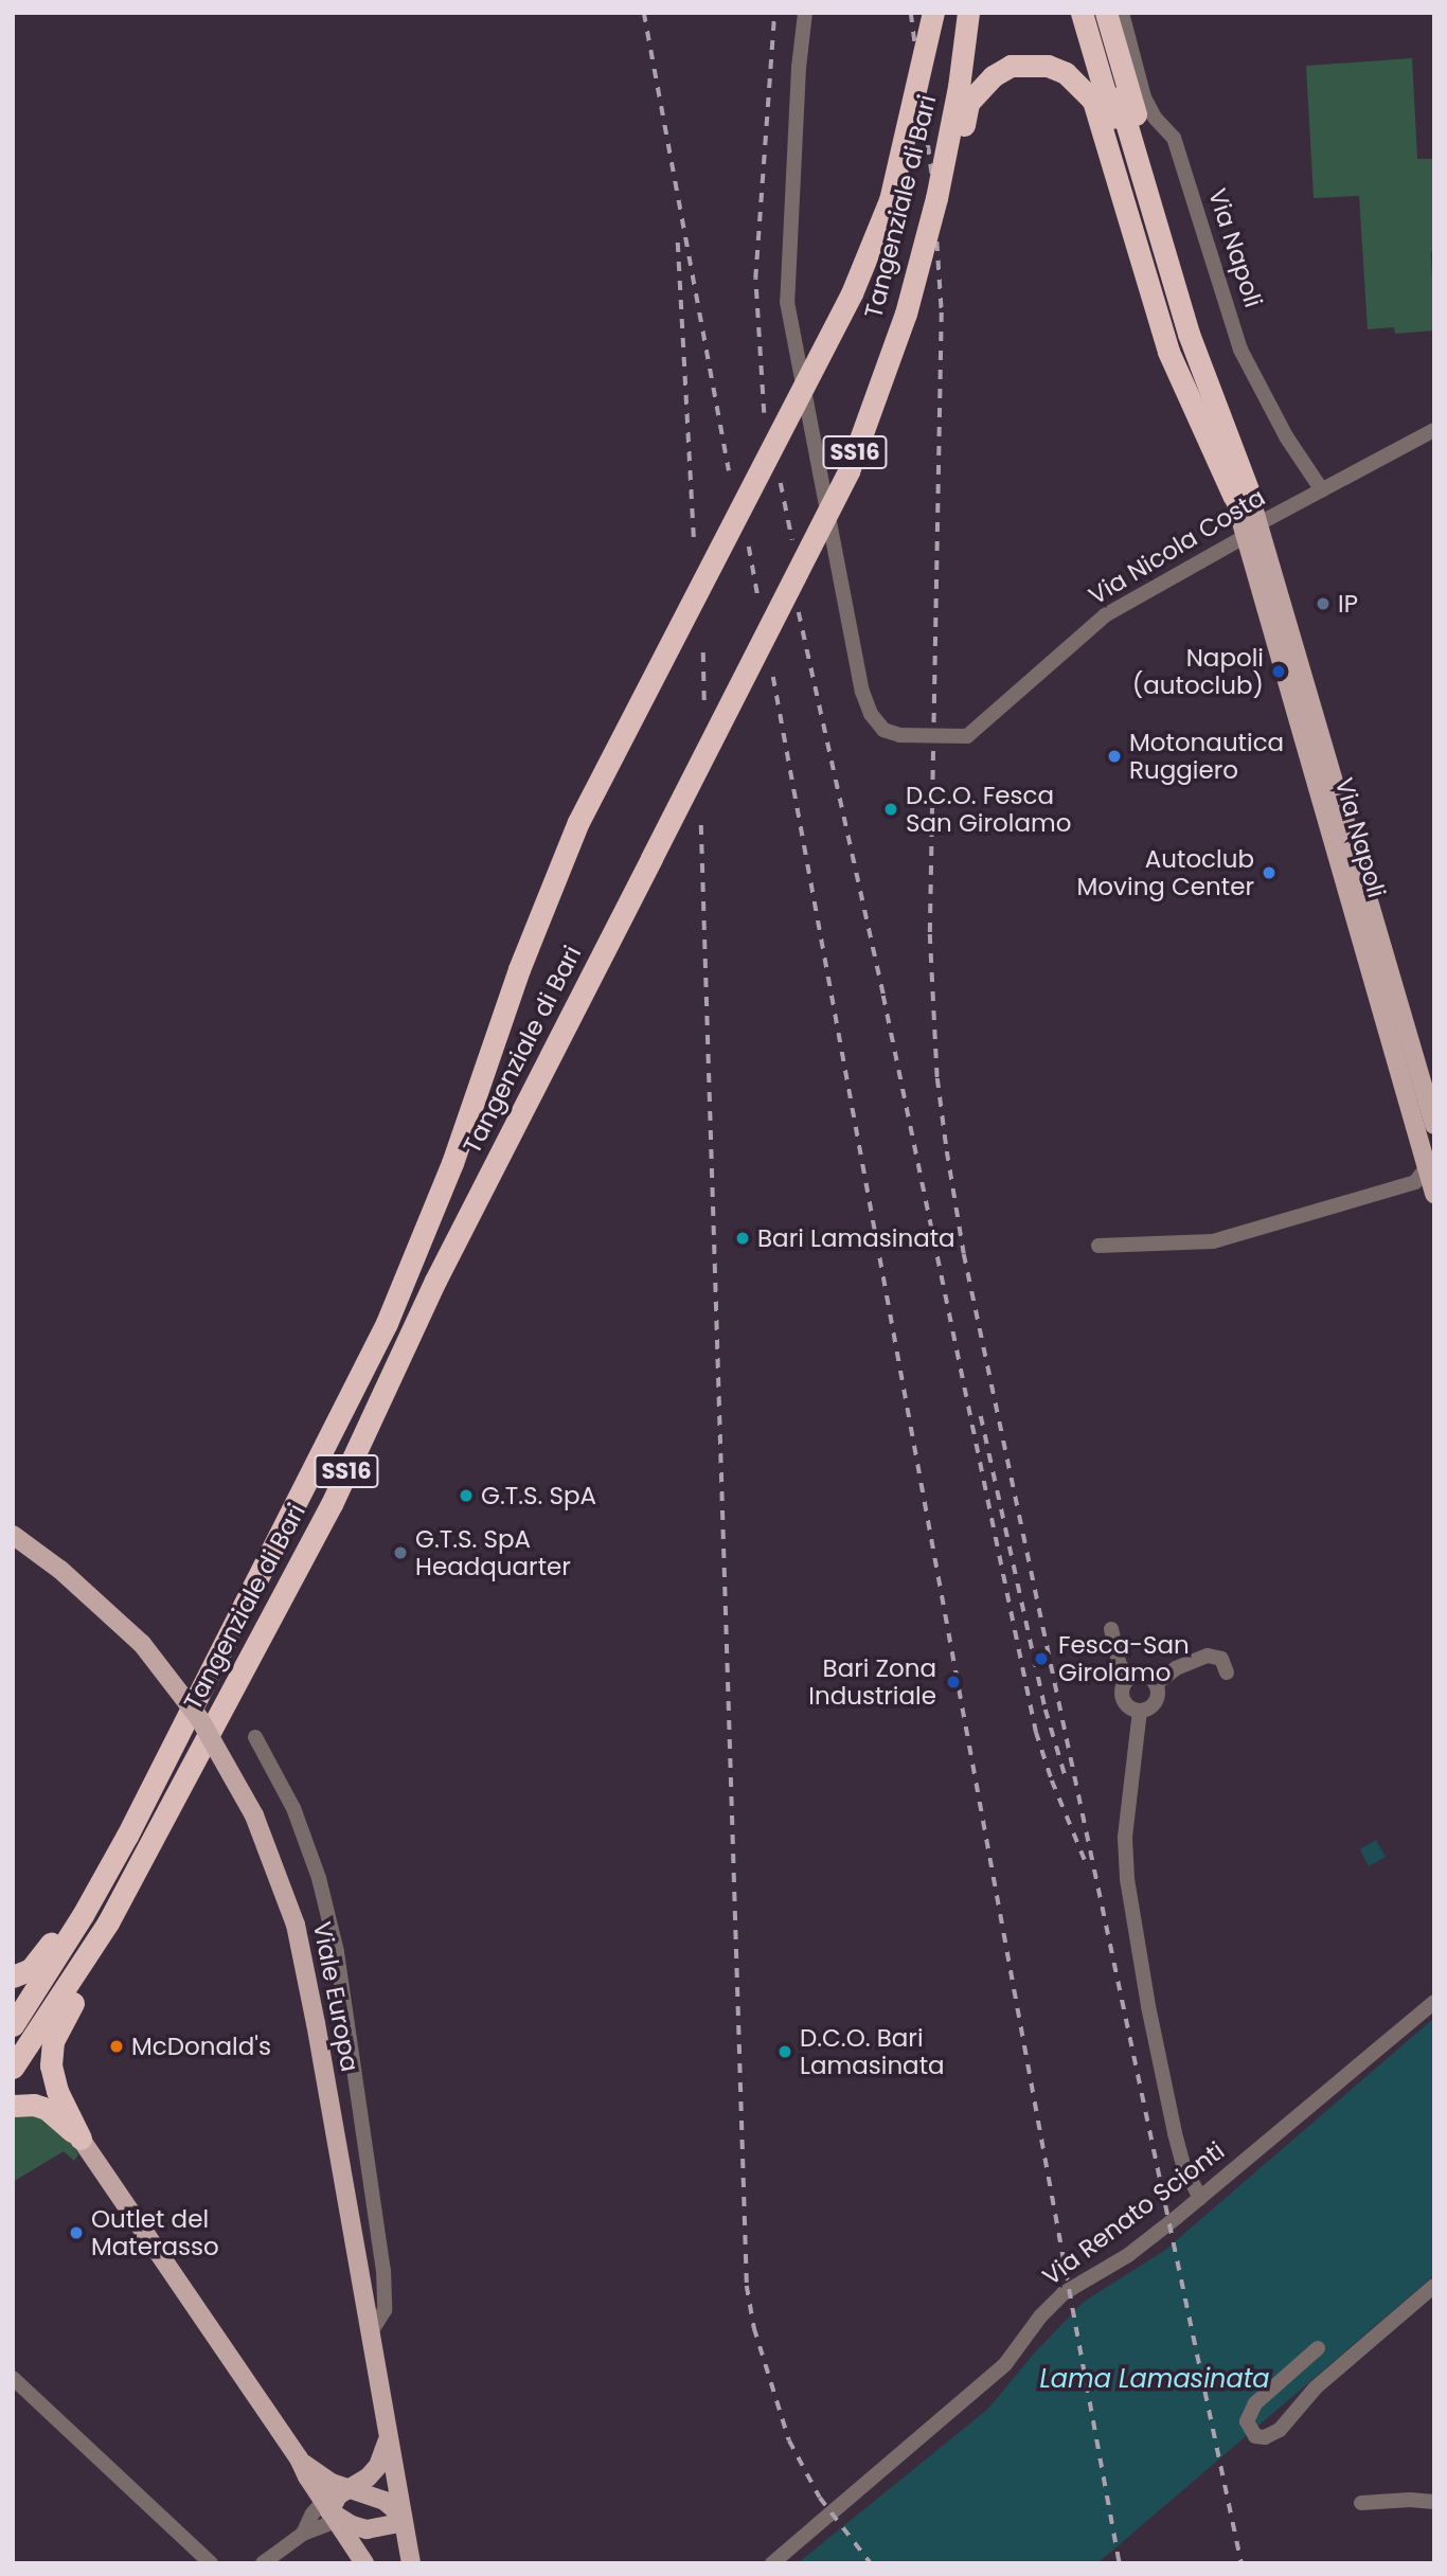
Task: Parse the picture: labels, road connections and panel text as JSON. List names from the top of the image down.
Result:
{
  "streets": {
    "highway": ["Tangenziale di Bari", "SS16"],
    "main road": ["Via Napoli", "Viale Europa"],
    "street": ["Via Nicola Costa", "Via Renato Scionti"]
  },
  "crossings": [
    ["Via Napoli", "Via Nicola Costa"]
  ],
  "water": ["Lama Lamasinata"],
  "places": [
    "IP",
    "Napoli (autoclub)",
    "Motonautica Ruggiero",
    "D.C.O. Fesca San Girolamo",
    "Autoclub Moving Center",
    "Bari Lamasinata",
    "G.T.S. SpA",
    "G.T.S. SpA Headquarter",
    "Fesca-San Girolamo",
    "Bari Zona Industriale",
    "McDonald's",
    "D.C.O. Bari Lamasinata",
    "Outlet del Materasso"
  ]
}
